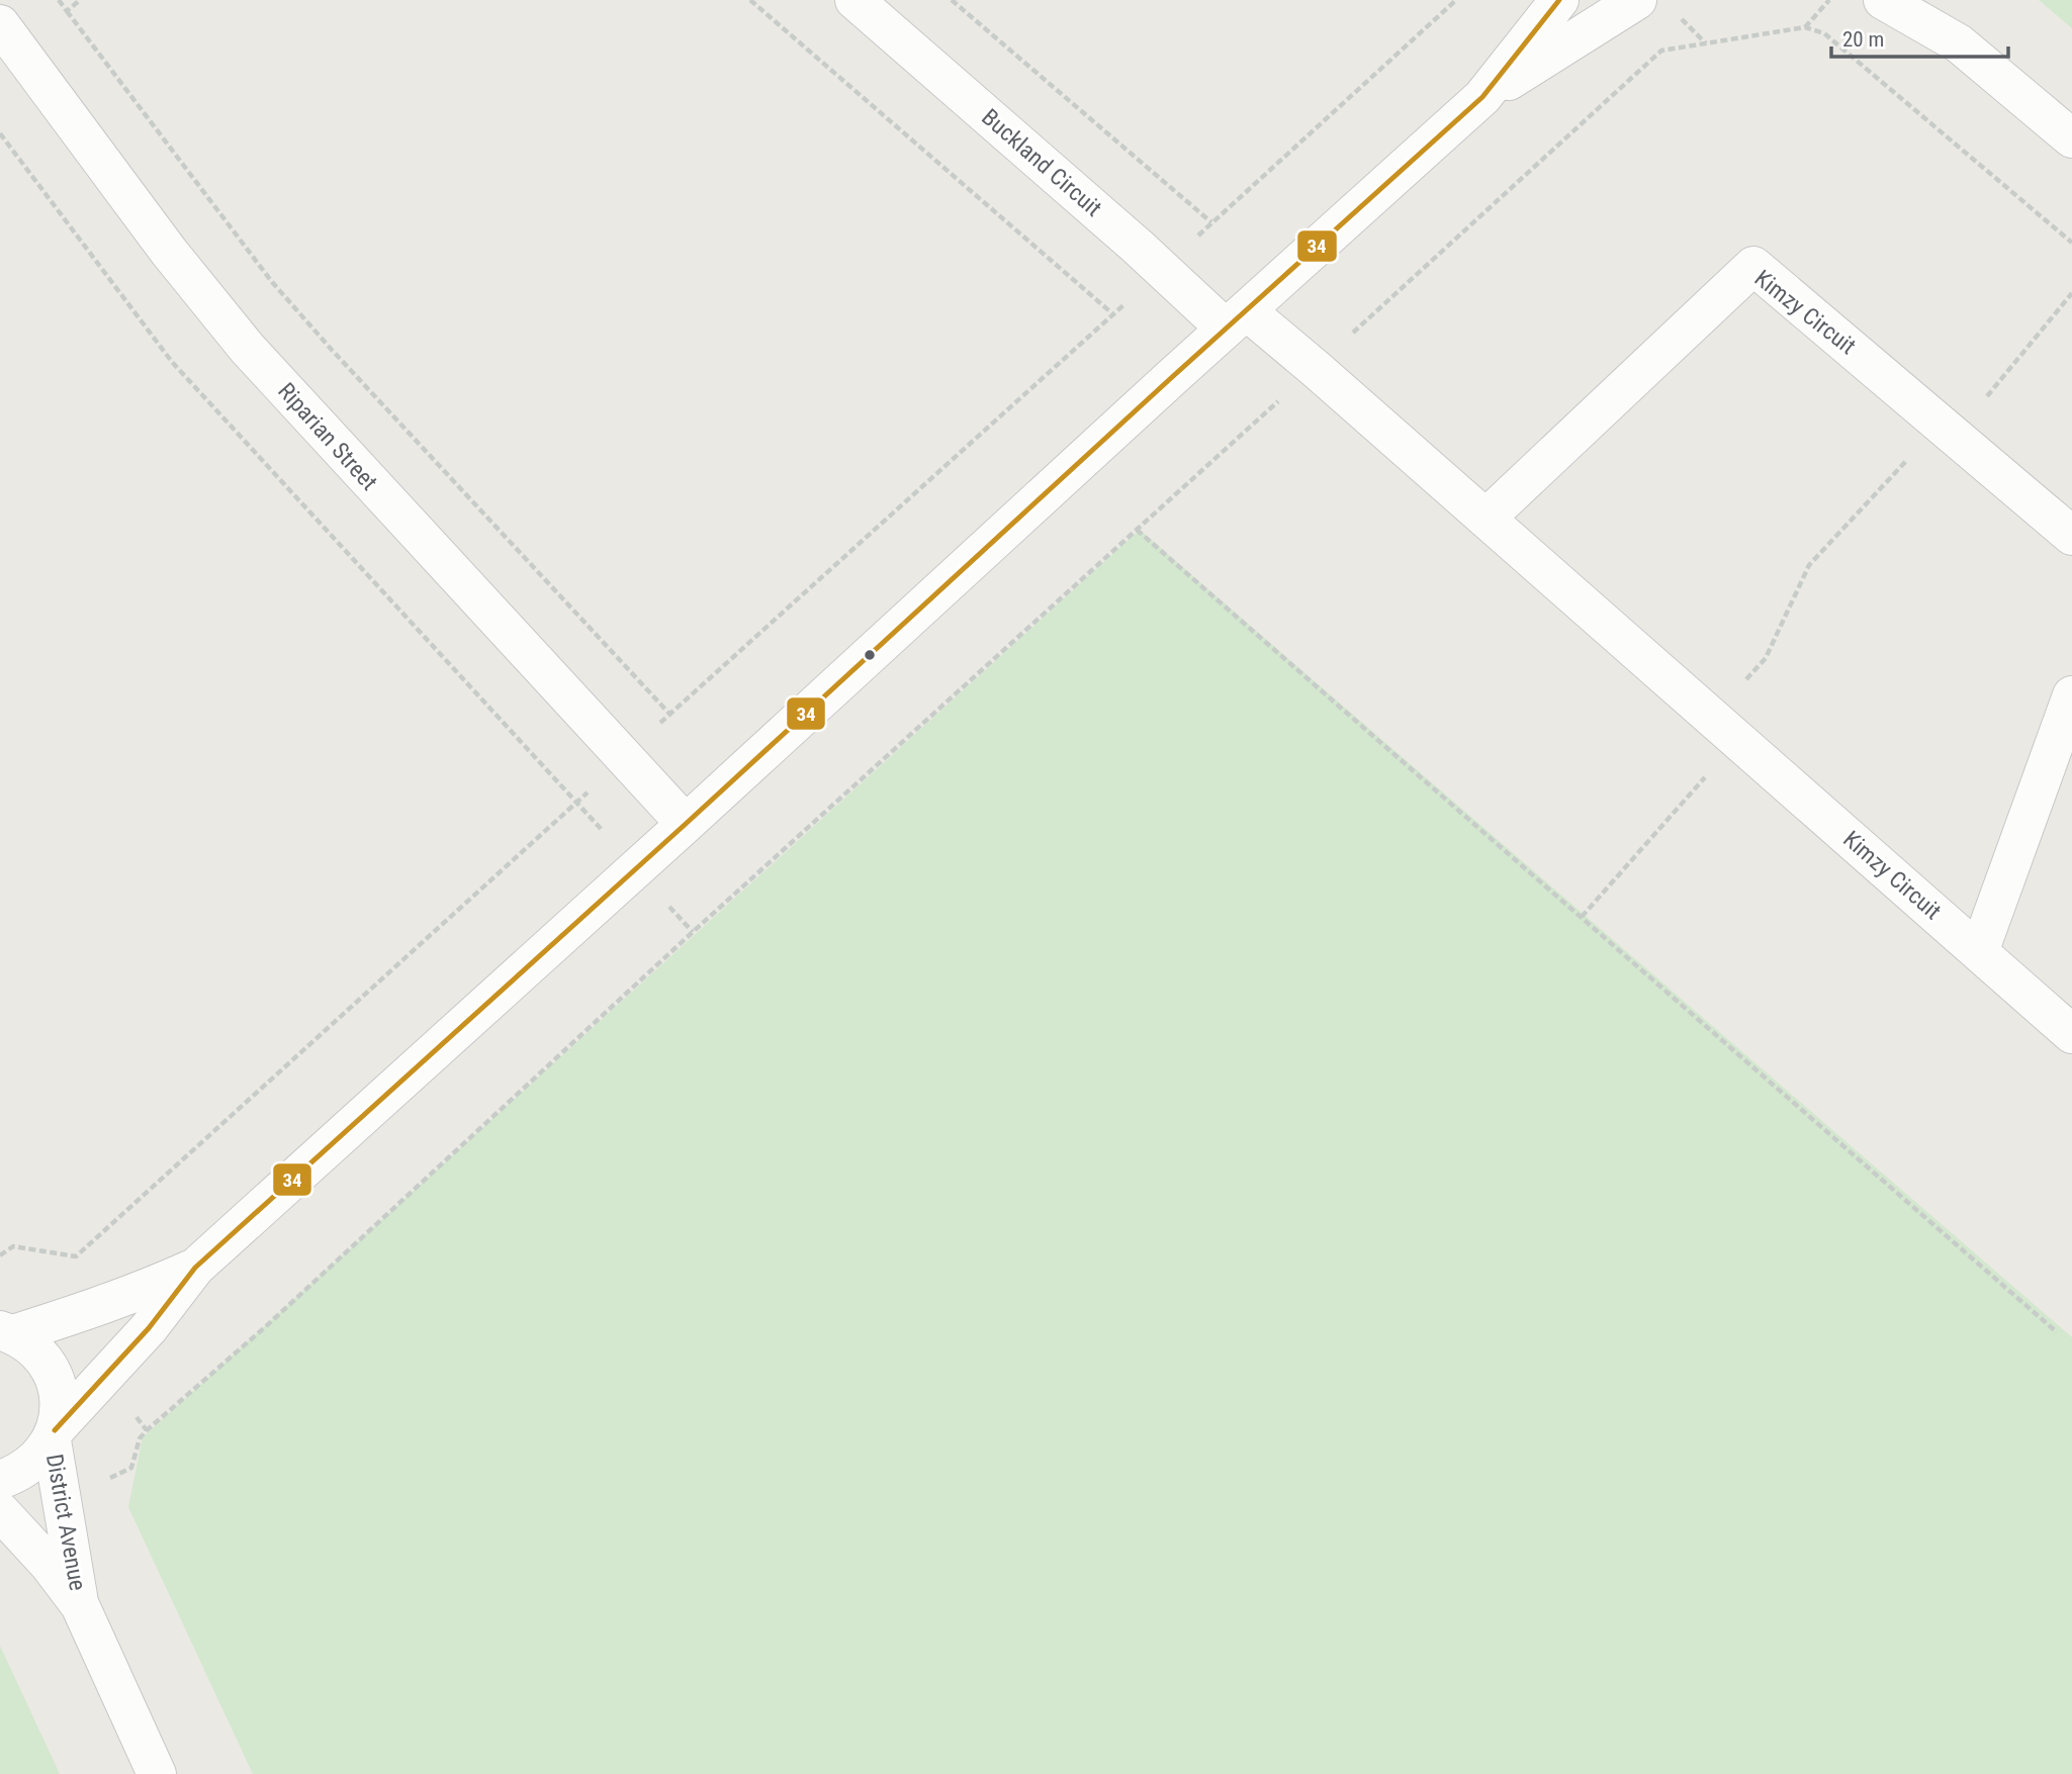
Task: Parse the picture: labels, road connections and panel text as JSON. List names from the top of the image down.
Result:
{
  "streets": {
    "street": [
      "Buckland Circuit",
      "Kimzy Circuit",
      "Riparian Street",
      "District Avenue"
    ]
  },
  "crossings": [
    ["Buckland Circuit", "Kimzy Circuit"]
  ],
  "lines": ["transit line 34"],
  "scale_bar": "20 m"
}
